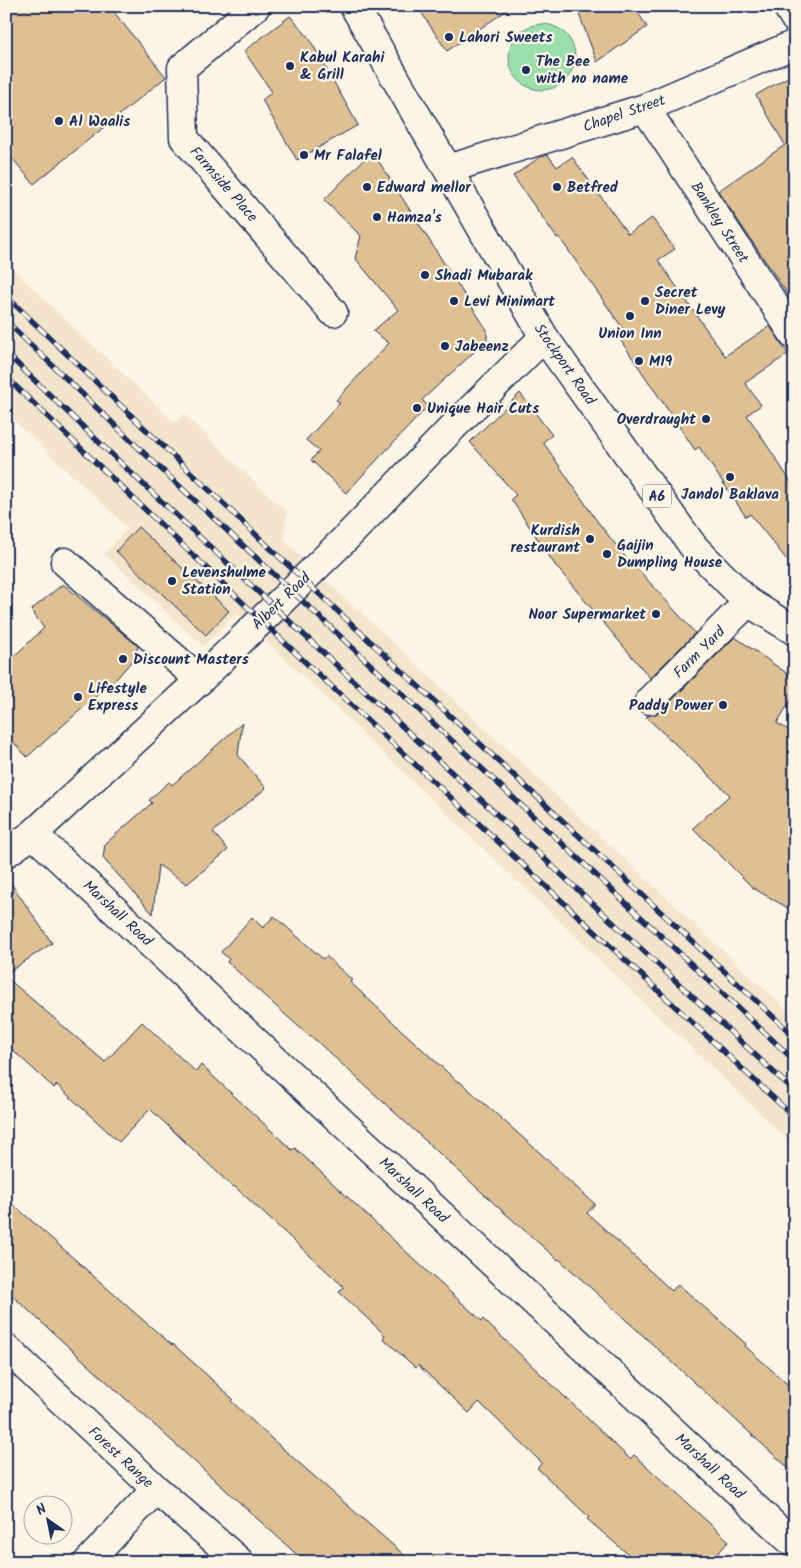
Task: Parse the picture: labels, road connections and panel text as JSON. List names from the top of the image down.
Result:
{
  "streets": {
    "main road": [
      "Chapel Street",
      "Farmside Place",
      "Bankley Street",
      "Stockport Road",
      "A6",
      "Albert Road",
      "Farm Yard",
      "Marshall Road",
      "Forest Range"
    ]
  },
  "crossings": [
    ["Chapel Street", "Bankley Street"],
    ["Chapel Street", "Stockport Road"],
    ["Stockport Road", "Albert Road"],
    ["Stockport Road", "Farm Yard"],
    ["Albert Road", "Marshall Road"]
  ],
  "places": [
    "Lahori Sweets",
    "Kabul Karahi & Grill",
    "The Bee with no name",
    "Al Waalis",
    "Mr Falafel",
    "Edward mellor",
    "Betfred",
    "Hamza's",
    "Shadi Mubarak",
    "Levi Minimart",
    "Secret Diner Levy",
    "Union Inn",
    "Jabeenz",
    "M19",
    "Unique Hair Cuts",
    "Overdraught",
    "Jandol Baklava",
    "Kurdish restaurant",
    "Gaijin Dumpling House",
    "Levenshulme Station",
    "Noor Supermarket",
    "Discount Masters",
    "Lifestyle Express",
    "Paddy Power"
  ],
  "north": "top left"
}
